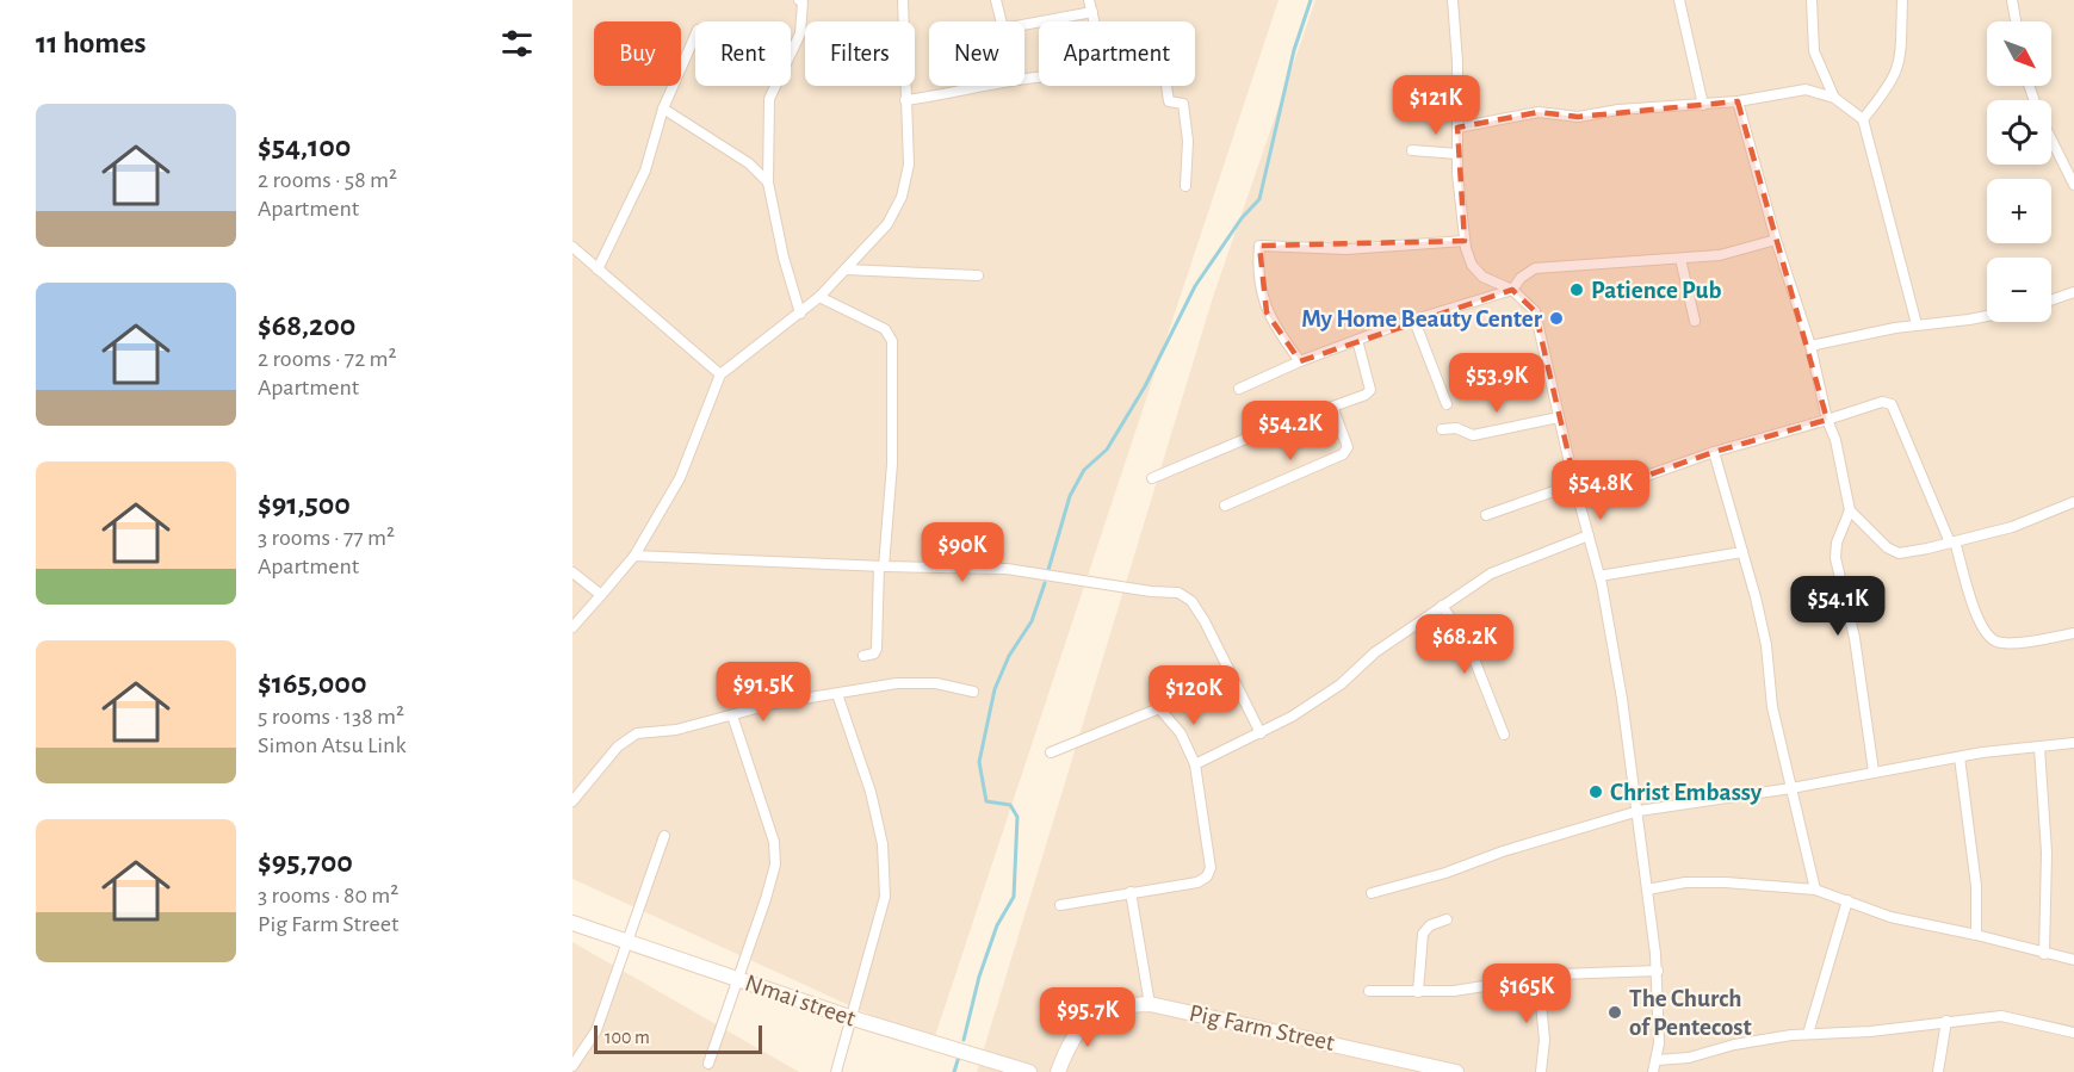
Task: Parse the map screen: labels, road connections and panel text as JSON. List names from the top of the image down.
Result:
{
  "streets": {
    "street": ["Nmai street", "Pig Farm Street"]
  },
  "places": [
    "Patience Pub",
    "My Home Beauty Center",
    "Christ Embassy",
    "The Church of Pentecost"
  ],
  "scale_bar": "100 m",
  "north": "bottom right",
  "page": {
    "heading": "11 homes",
    "map_buttons": ["+", "−"],
    "chip": [
      "Buy",
      "Rent",
      "Filters",
      "New",
      "Apartment"
    ],
    "price": [
      "$121K",
      "$53.9K",
      "$54.2K",
      "$54.8K",
      "$90K",
      "$54.1K",
      "$68.2K",
      "$91.5K",
      "$120K",
      "$165K",
      "$95.7K"
    ],
    "list": [
      {
        "name": "$54,100",
        "note": "2 rooms · 58 m² · Apartment"
      },
      {
        "name": "$68,200",
        "note": "2 rooms · 72 m² · Apartment"
      },
      {
        "name": "$91,500",
        "note": "3 rooms · 77 m² · Apartment"
      },
      {
        "name": "$165,000",
        "note": "5 rooms · 138 m² · Simon Atsu Link"
      },
      {
        "name": "$95,700",
        "note": "3 rooms · 80 m² · Pig Farm Street"
      }
    ],
    "scale": "100 m"
  }
}
